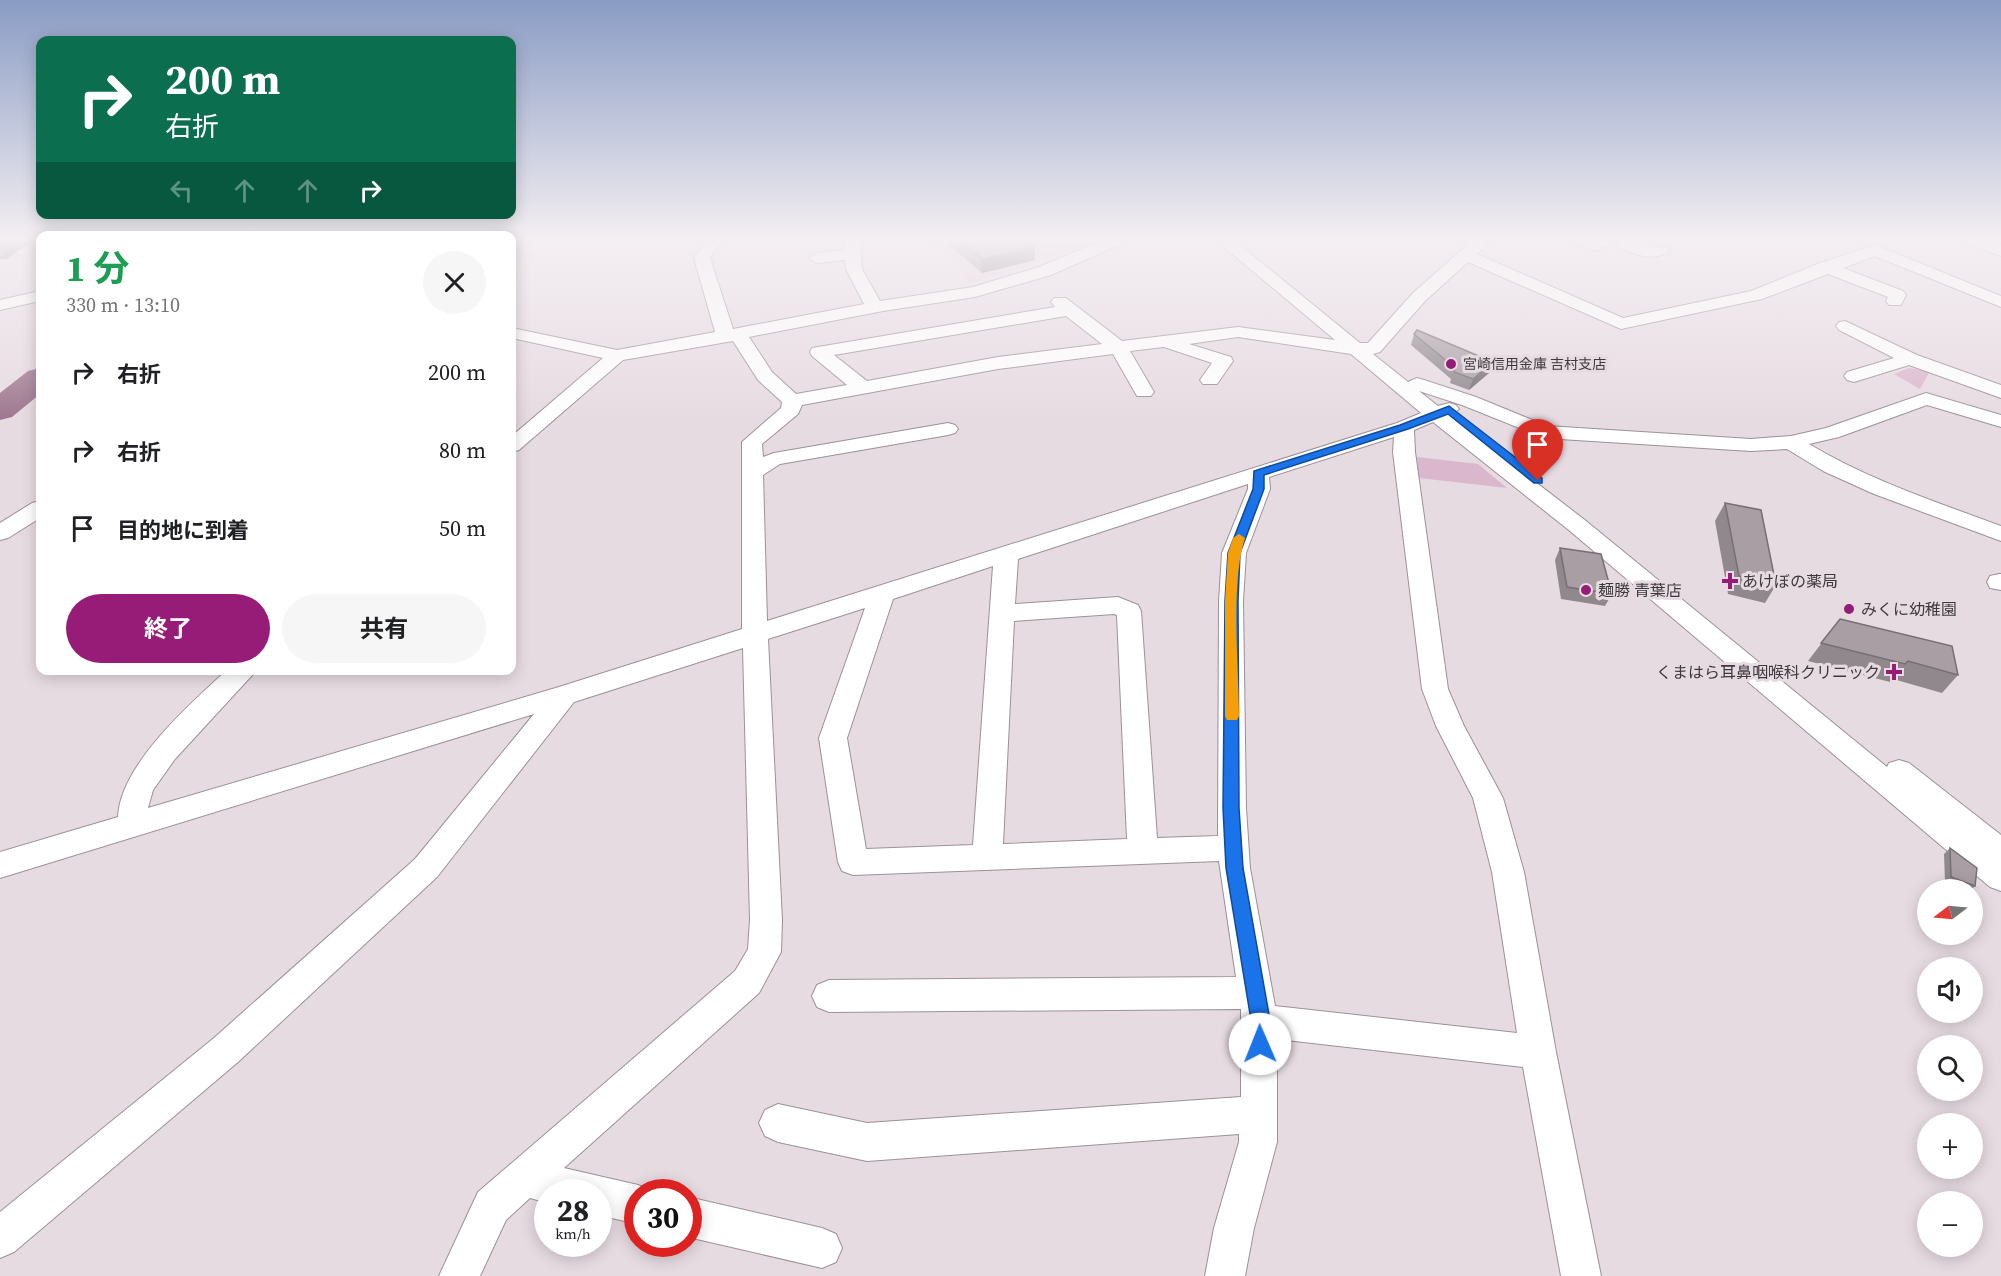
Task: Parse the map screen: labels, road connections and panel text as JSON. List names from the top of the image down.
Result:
{
  "places": {
    "other": ["宮崎信用金庫 吉村支店", "麺勝 青葉店", "みくに幼稚園"],
    "health": ["あけぼの薬局", "くまはら耳鼻咽喉科クリニック"]
  },
  "north": "left",
  "page": {
    "turn": ["200 m", "右折"],
    "heading": ["1 分", "330 m · 13:10"],
    "list": [
      {
        "name": "右折",
        "value": "200 m"
      },
      {
        "name": "右折",
        "value": "80 m"
      },
      {
        "name": "目的地に到着",
        "value": "50 m"
      }
    ],
    "buttons": ["終了", "共有"],
    "map_buttons": ["+", "−"],
    "speed": "28 km/h",
    "limit": "30"
  }
}
